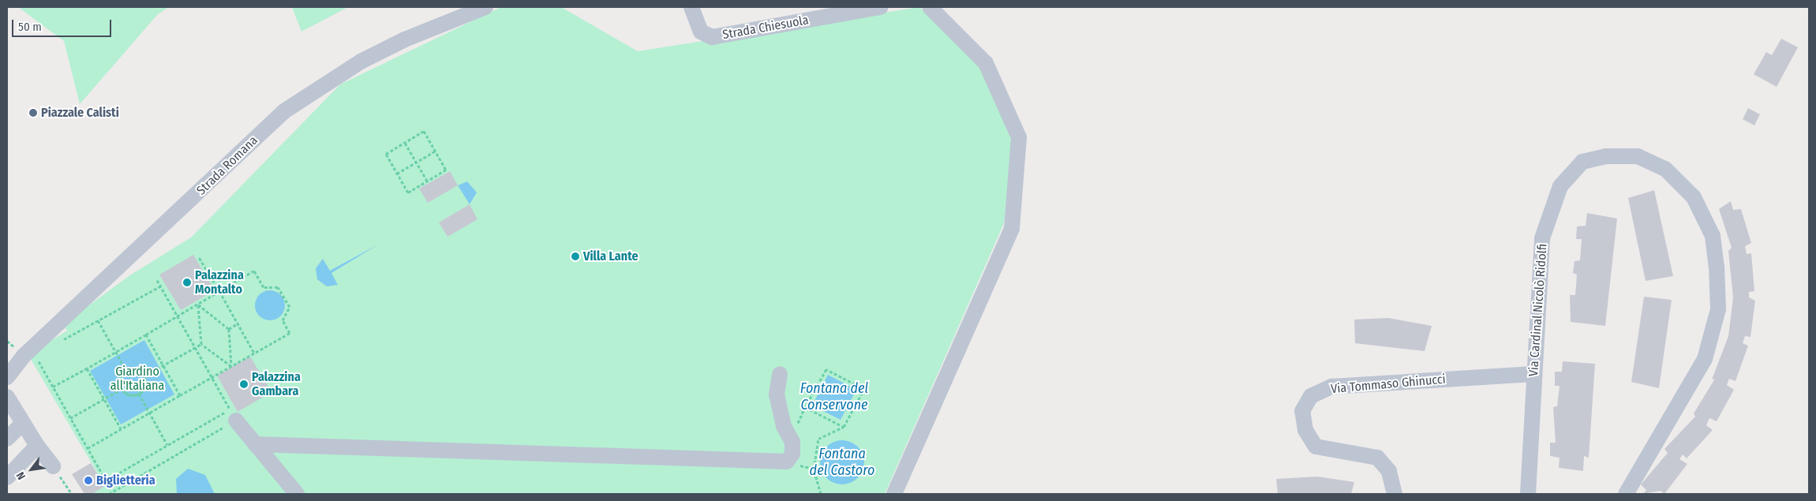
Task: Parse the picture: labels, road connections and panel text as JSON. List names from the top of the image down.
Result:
{
  "streets": {
    "street": [
      "Strada Chiesuola",
      "Strada Romana",
      "Via Cardinal Nicolò Ridolfi",
      "Via Tommaso Ghinucci"
    ]
  },
  "crossings": [
    ["Via Cardinal Nicolò Ridolfi", "Via Tommaso Ghinucci"]
  ],
  "water": ["Fontana del Conservone", "Fontana del Castoro"],
  "parks": ["Giardino all'Italiana"],
  "places": [
    "Piazzale Calisti",
    "Villa Lante",
    "Palazzina Montalto",
    "Palazzina Gambara",
    "Biglietteria"
  ],
  "scale_bar": "50 m",
  "north": "bottom left"
}
